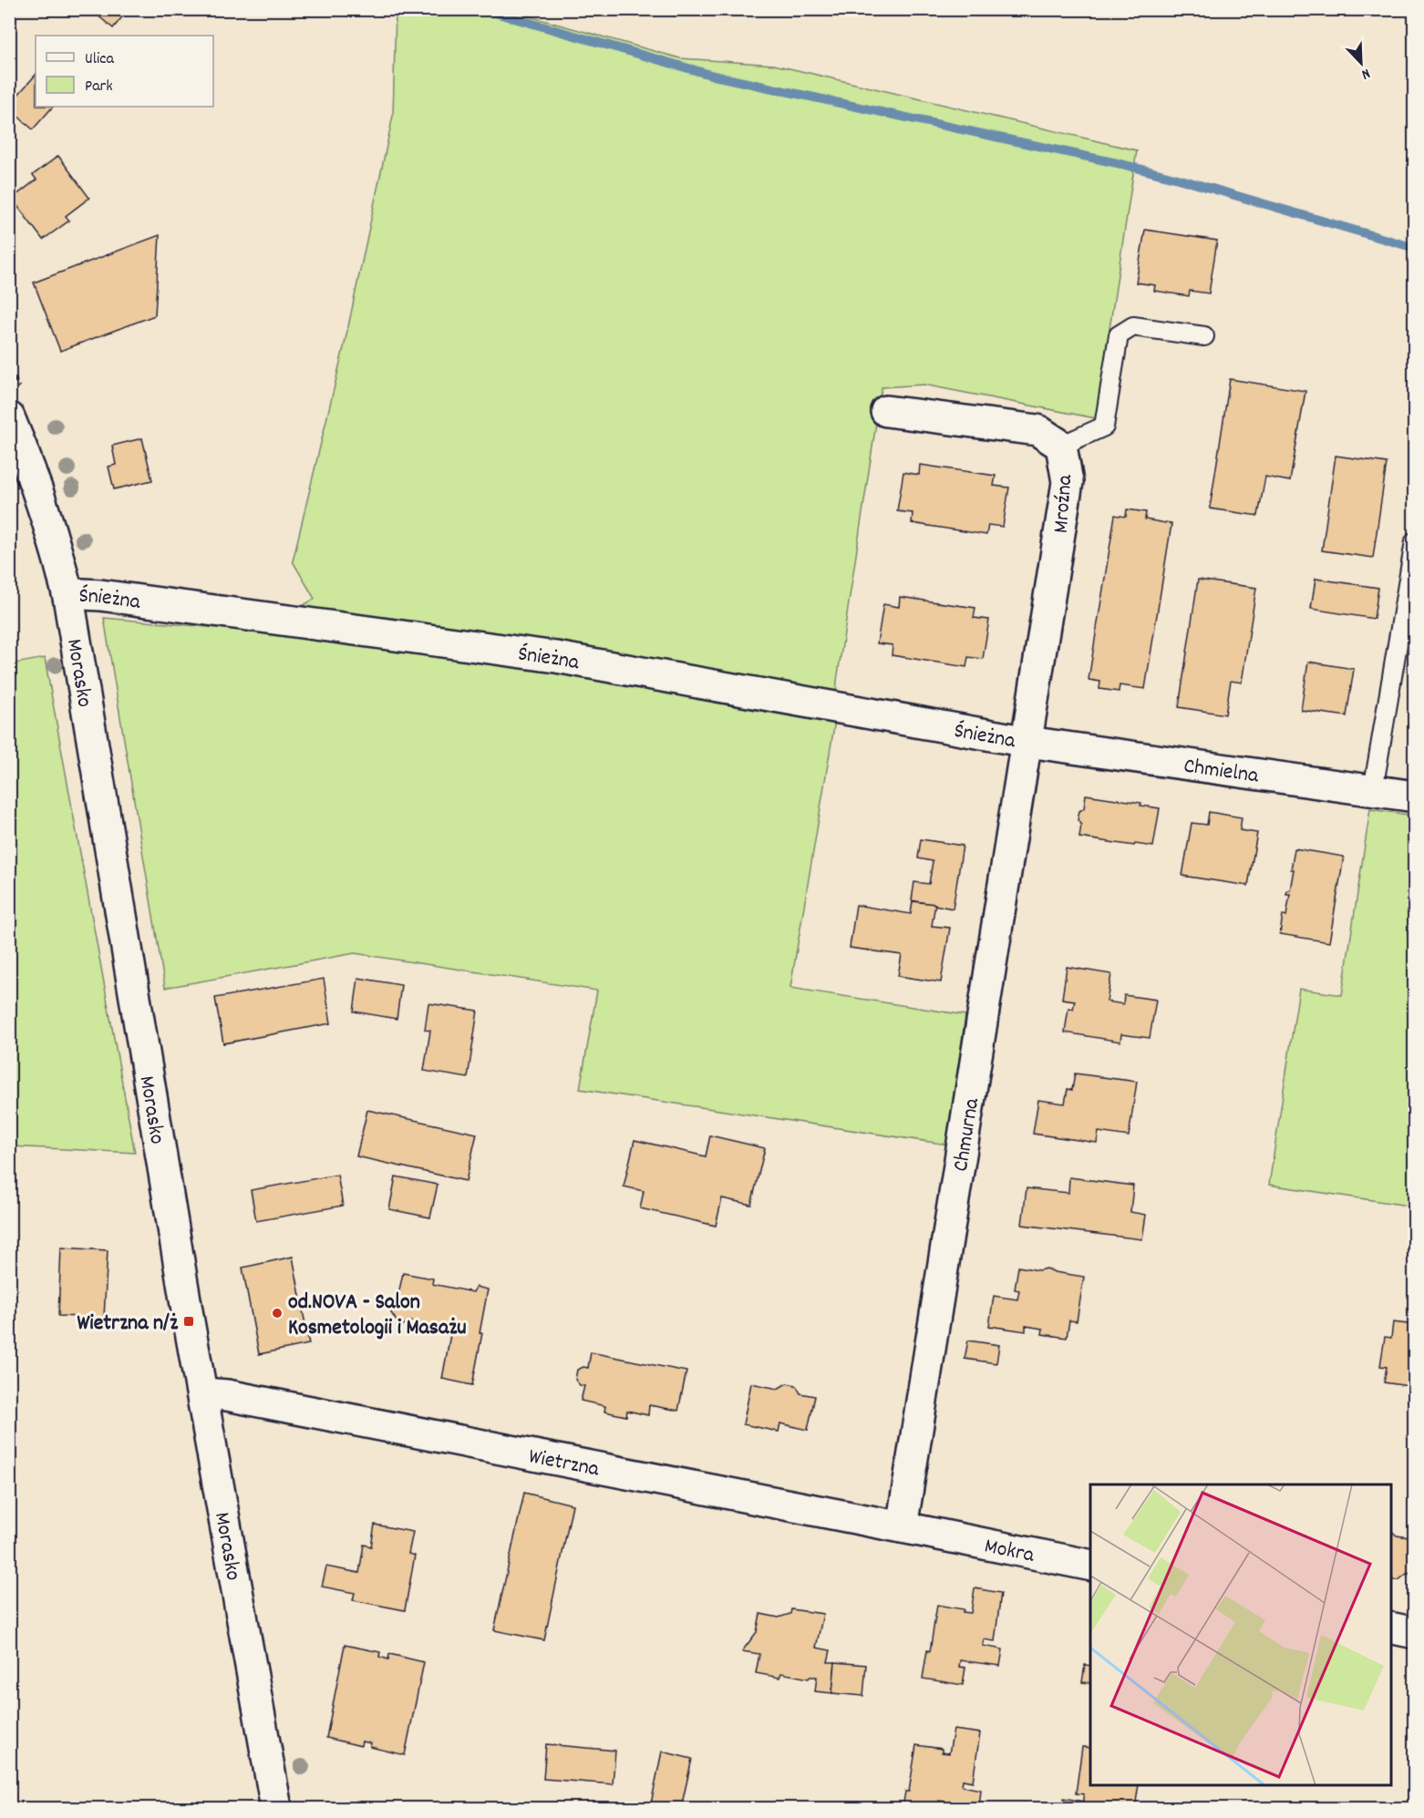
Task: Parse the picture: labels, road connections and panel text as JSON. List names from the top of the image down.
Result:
{
  "streets": {
    "street": [
      "Mroźna",
      "Śnieżna",
      "Morasko",
      "Chmielna",
      "Chmurna",
      "Wietrzna",
      "Mokra"
    ]
  },
  "crossings": [
    ["Mroźna", "Śnieżna"],
    ["Mroźna", "Chmielna"],
    ["Mroźna", "Chmurna"],
    ["Śnieżna", "Morasko"],
    ["Śnieżna", "Chmielna"],
    ["Śnieżna", "Chmurna"],
    ["Morasko", "Wietrzna"],
    ["Chmielna", "Chmurna"],
    ["Chmurna", "Wietrzna"],
    ["Chmurna", "Mokra"],
    ["Wietrzna", "Mokra"]
  ],
  "places": {
    "other": ["od.NOVA - Salon Kosmetologii i Masażu"],
    "transit": ["Wietrzna n/ż"]
  },
  "legend": ["Ulica", "Park"],
  "north": "bottom right"
}
